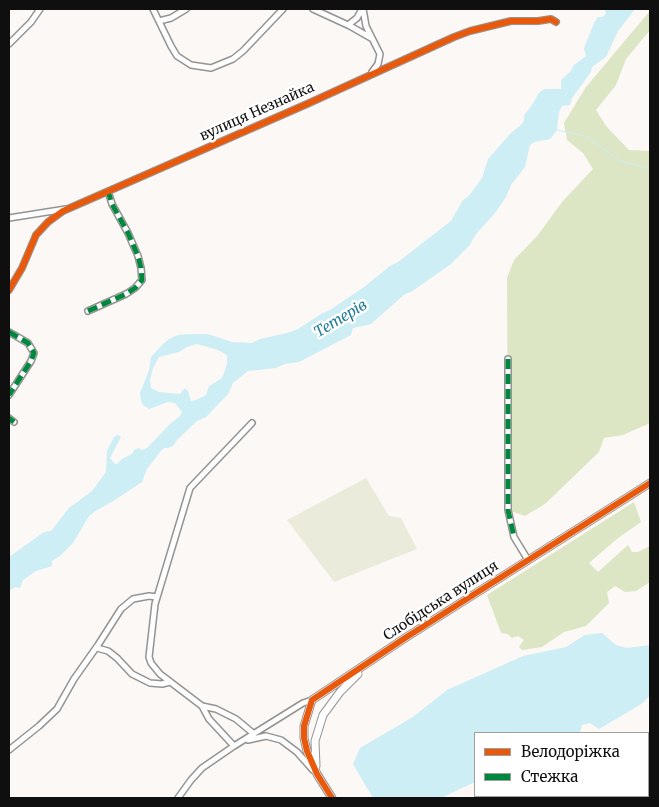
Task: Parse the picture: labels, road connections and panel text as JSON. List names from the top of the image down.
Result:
{
  "streets": {
    "street": ["вулиця Незнайка", "Слобідська вулиця"]
  },
  "water": ["Тетерів"],
  "legend": ["Велодоріжка", "Стежка"]
}
